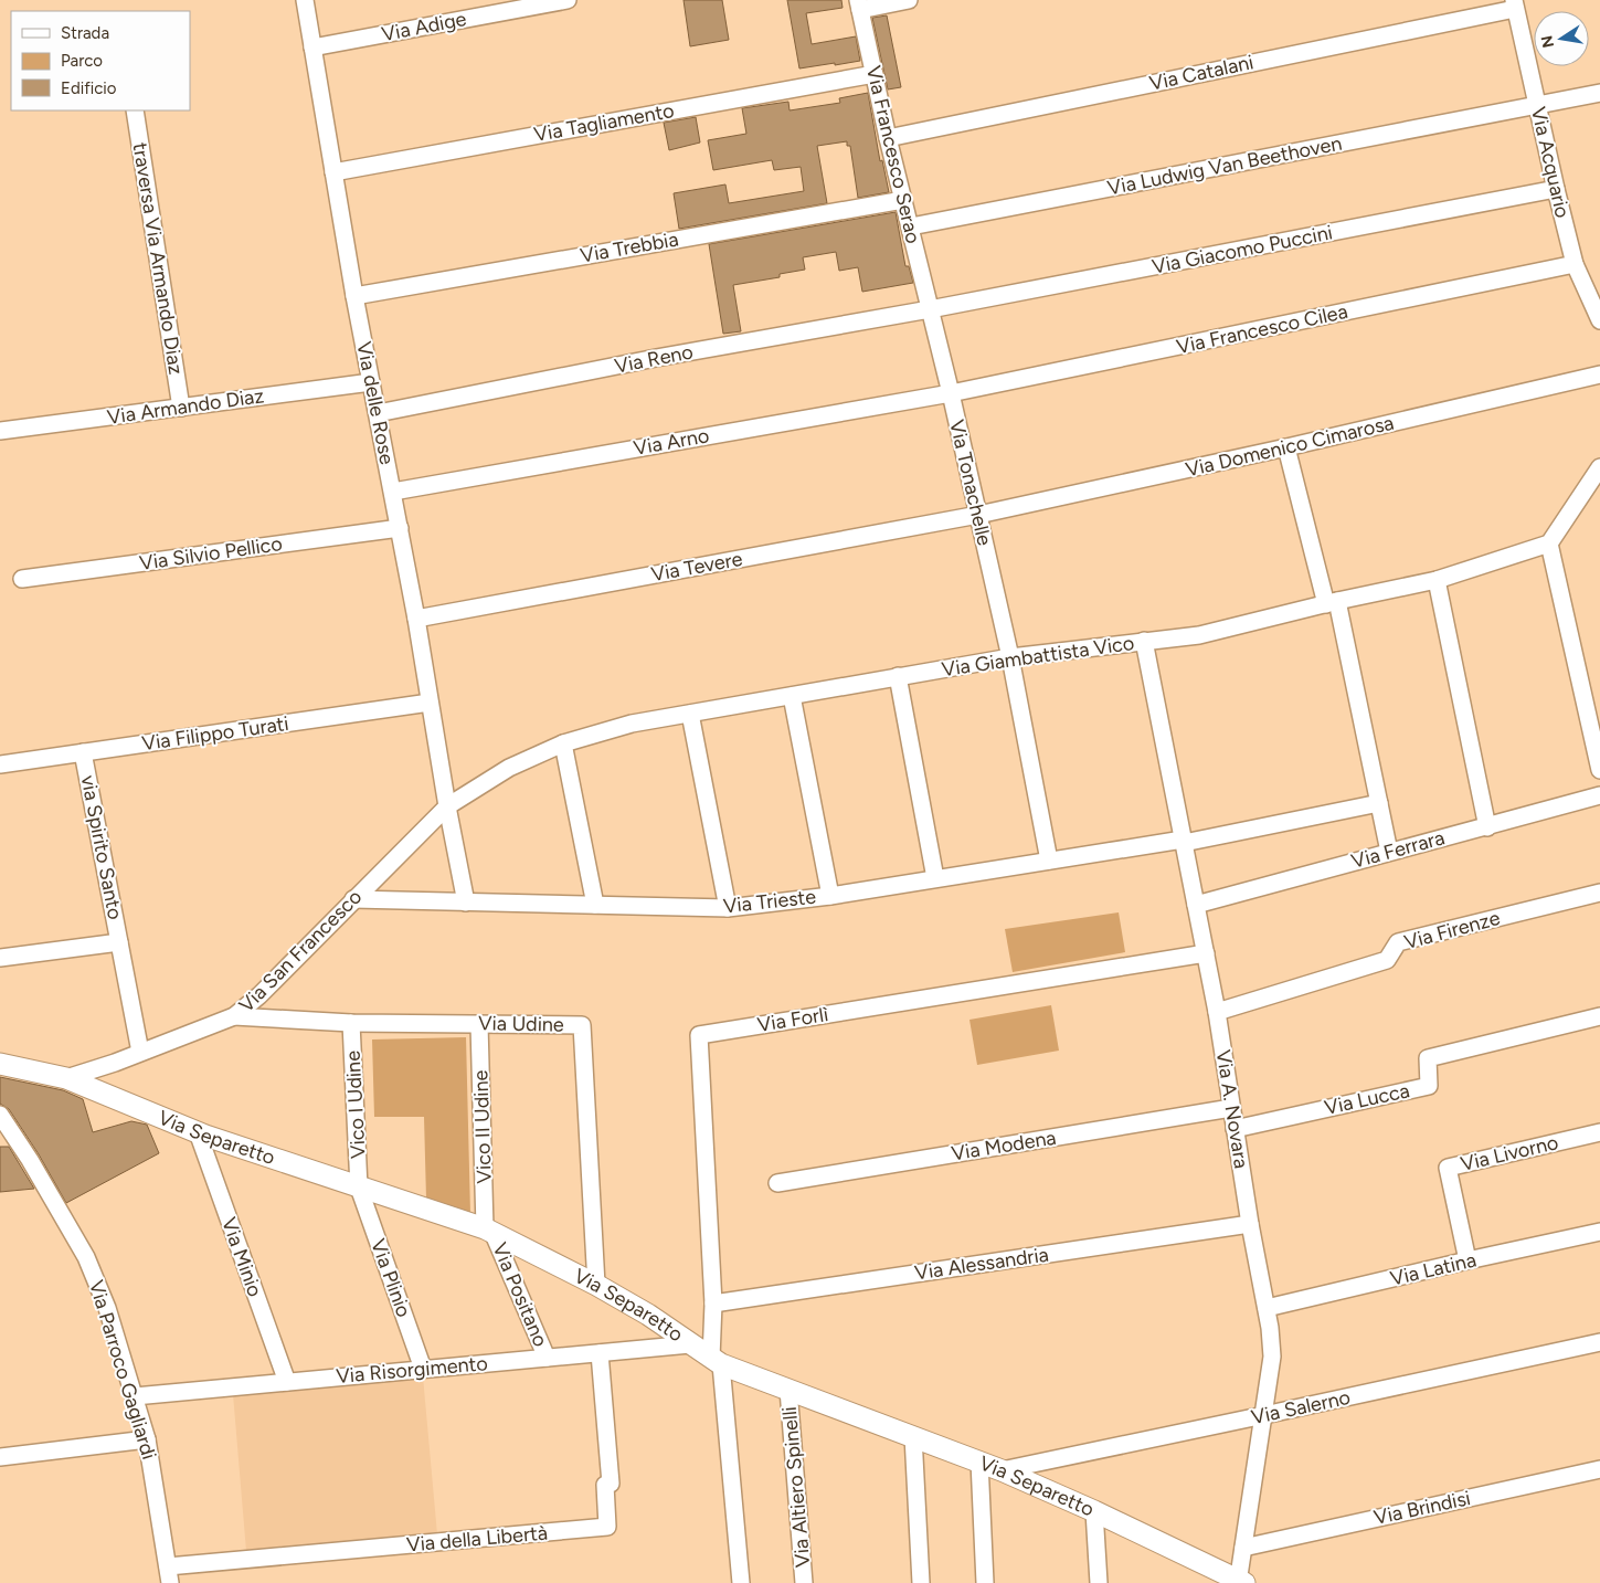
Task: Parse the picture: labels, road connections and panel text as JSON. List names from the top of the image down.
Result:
{
  "streets": {
    "street": [
      "Via Adige",
      "Via Catalani",
      "Via Tagliamento",
      "Via Francesco Serao",
      "Via Acquario",
      "Via Ludwig Van Beethoven",
      "Via Trebbia",
      "Via Giacomo Puccini",
      "traversa Via Armando Diaz",
      "Via Francesco Cilea",
      "Via Reno",
      "Via delle Rose",
      "Via Armando Diaz",
      "Via Arno",
      "Via Domenico Cimarosa",
      "Via Tonachelle",
      "Via Silvio Pellico",
      "Via Tevere",
      "Via Giambattista Vico",
      "Via Filippo Turati",
      "via Spirito Santo",
      "Via Ferrara",
      "Via Trieste",
      "Via Firenze",
      "Via San Francesco",
      "Via Forlì",
      "Via Udine",
      "Via Lucca",
      "Vico I Udine",
      "Via A. Novara",
      "Vico II Udine",
      "Via Separetto",
      "Via Modena",
      "Via Livorno",
      "Via Minio",
      "Via Alessandria",
      "Via Latina",
      "Via Plinio",
      "Via Positano",
      "Via Parroco Gagliardi",
      "Via Risorgimento",
      "Via Salerno",
      "Via Altiero Spinelli",
      "Via Brindisi",
      "Via della Libertà"
    ]
  },
  "crossings": [
    ["Via Adige", "Via delle Rose"],
    ["Via Catalani", "Via Francesco Serao"],
    ["Via Catalani", "Via Acquario"],
    ["Via Tagliamento", "Via Francesco Serao"],
    ["Via Tagliamento", "Via delle Rose"],
    ["Via Francesco Serao", "Via Ludwig Van Beethoven"],
    ["Via Francesco Serao", "Via Trebbia"],
    ["Via Francesco Serao", "Via Giacomo Puccini"],
    ["Via Francesco Serao", "Via Reno"],
    ["Via Francesco Serao", "Via Tonachelle"],
    ["Via Acquario", "Via Ludwig Van Beethoven"],
    ["Via Acquario", "Via Giacomo Puccini"],
    ["Via Acquario", "Via Francesco Cilea"],
    ["Via Trebbia", "Via delle Rose"],
    ["Via Giacomo Puccini", "Via Reno"],
    ["Via Giacomo Puccini", "Via Tonachelle"],
    ["traversa Via Armando Diaz", "Via Armando Diaz"],
    ["Via Francesco Cilea", "Via Arno"],
    ["Via Francesco Cilea", "Via Tonachelle"],
    ["Via Reno", "Via delle Rose"],
    ["Via Reno", "Via Tonachelle"],
    ["Via delle Rose", "Via Armando Diaz"],
    ["Via delle Rose", "Via Arno"],
    ["Via delle Rose", "Via Silvio Pellico"],
    ["Via delle Rose", "Via Tevere"],
    ["Via delle Rose", "Via Giambattista Vico"],
    ["Via delle Rose", "Via Filippo Turati"],
    ["Via delle Rose", "Via Trieste"],
    ["Via delle Rose", "Via San Francesco"],
    ["Via Arno", "Via Tonachelle"],
    ["Via Domenico Cimarosa", "Via Tonachelle"],
    ["Via Domenico Cimarosa", "Via Tevere"],
    ["Via Tonachelle", "Via Tevere"],
    ["Via Tonachelle", "Via Giambattista Vico"],
    ["Via Tonachelle", "Via Trieste"],
    ["Via Giambattista Vico", "Via San Francesco"],
    ["Via Giambattista Vico", "Via A. Novara"],
    ["Via Filippo Turati", "via Spirito Santo"],
    ["Via Ferrara", "Via A. Novara"],
    ["Via Trieste", "Via San Francesco"],
    ["Via Trieste", "Via A. Novara"],
    ["Via Firenze", "Via A. Novara"],
    ["Via San Francesco", "Via Udine"],
    ["Via San Francesco", "Via Separetto"],
    ["Via Forlì", "Via A. Novara"],
    ["Via Forlì", "Via Separetto"],
    ["Via Forlì", "Via Alessandria"],
    ["Via Udine", "Vico I Udine"],
    ["Via Udine", "Vico II Udine"],
    ["Via Udine", "Via Separetto"],
    ["Via Lucca", "Via A. Novara"],
    ["Vico I Udine", "Via Separetto"],
    ["Vico I Udine", "Via Plinio"],
    ["Via A. Novara", "Via Separetto"],
    ["Via A. Novara", "Via Modena"],
    ["Via A. Novara", "Via Alessandria"],
    ["Via A. Novara", "Via Latina"],
    ["Via A. Novara", "Via Salerno"],
    ["Via A. Novara", "Via Brindisi"],
    ["Vico II Udine", "Via Separetto"],
    ["Vico II Udine", "Via Positano"],
    ["Via Separetto", "Via Minio"],
    ["Via Separetto", "Via Plinio"],
    ["Via Separetto", "Via Positano"],
    ["Via Separetto", "Via Risorgimento"],
    ["Via Separetto", "Via Salerno"],
    ["Via Separetto", "Via Altiero Spinelli"],
    ["Via Livorno", "Via Latina"],
    ["Via Minio", "Via Risorgimento"],
    ["Via Plinio", "Via Risorgimento"],
    ["Via Positano", "Via Risorgimento"],
    ["Via Parroco Gagliardi", "Via Risorgimento"],
    ["Via Parroco Gagliardi", "Via della Libertà"],
    ["Via Risorgimento", "Via della Libertà"]
  ],
  "legend": ["Strada", "Parco", "Edificio"],
  "north": "left"
}
